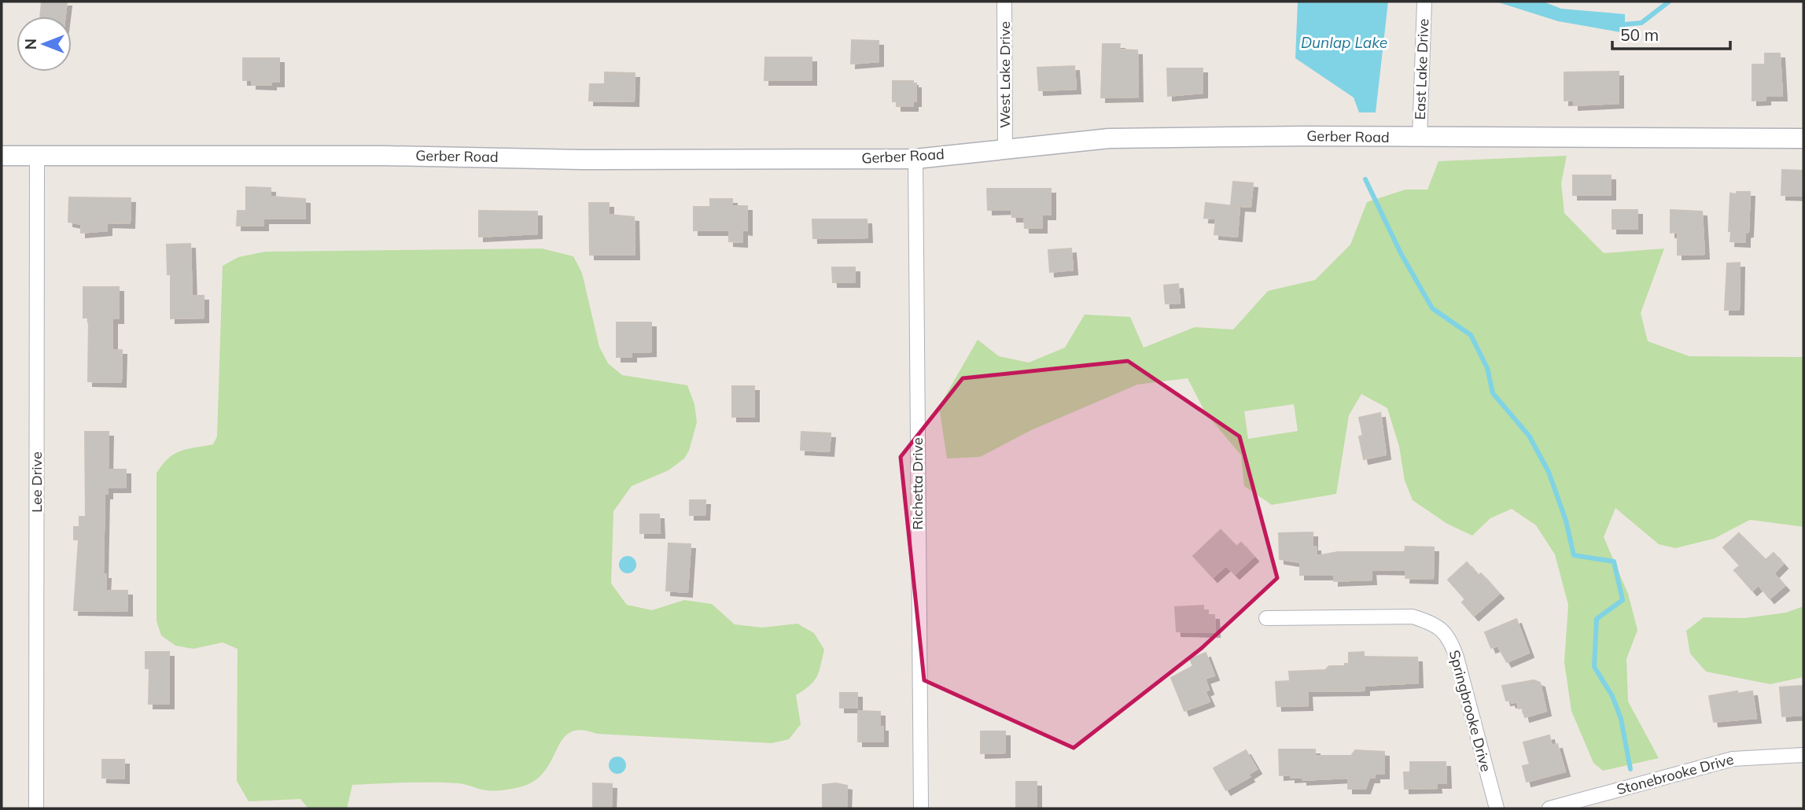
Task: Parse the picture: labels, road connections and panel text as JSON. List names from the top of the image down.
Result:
{
  "streets": {
    "street": [
      "East Lake Drive",
      "West Lake Drive",
      "Gerber Road",
      "Lee Drive",
      "Richetta Drive",
      "Springbrooke Drive",
      "Stonebrooke Drive"
    ]
  },
  "crossings": [
    ["East Lake Drive", "Gerber Road"],
    ["West Lake Drive", "Gerber Road"],
    ["Gerber Road", "Lee Drive"],
    ["Gerber Road", "Richetta Drive"]
  ],
  "water": ["Dunlap Lake"],
  "scale_bar": "50 m",
  "north": "left"
}
